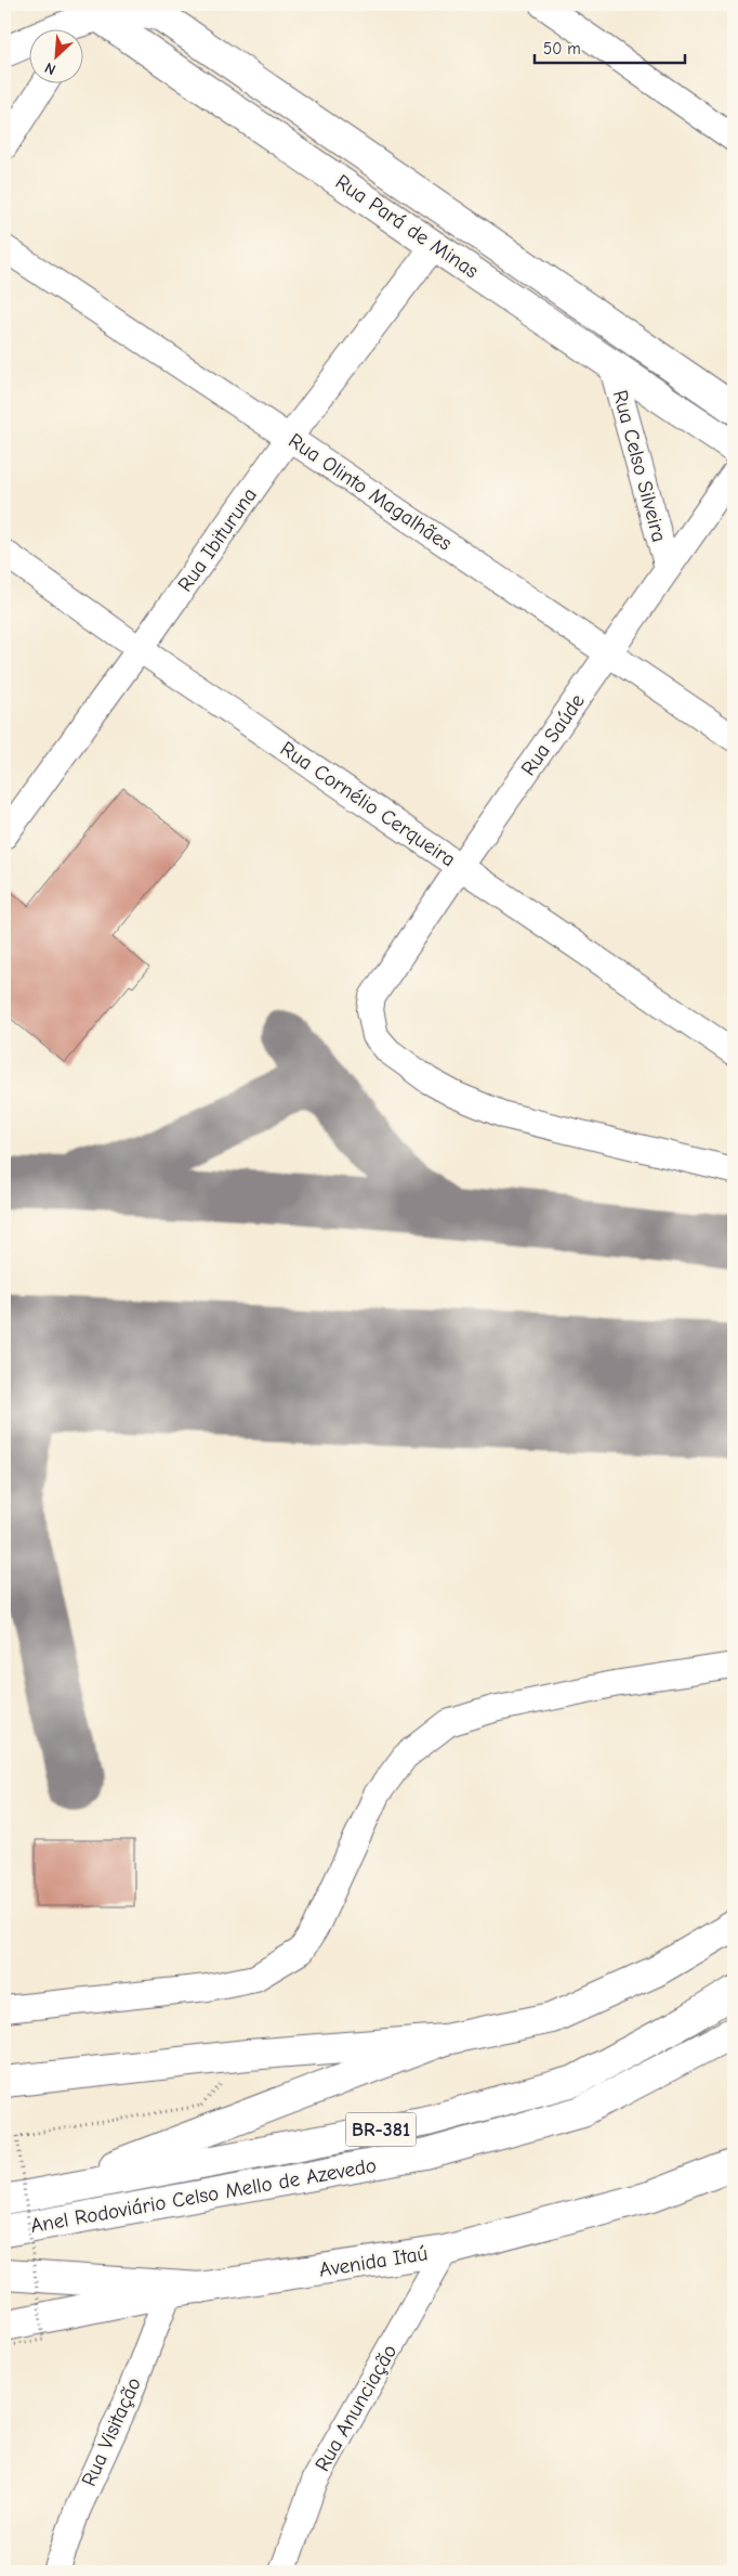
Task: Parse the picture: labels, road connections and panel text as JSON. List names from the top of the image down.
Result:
{
  "streets": {
    "main road": [
      "Rua Pará de Minas",
      "BR-381",
      "Anel Rodoviário Celso Mello de Azevedo",
      "Avenida Itaú"
    ],
    "street": [
      "Rua Celso Silveira",
      "Rua Olinto Magalhães",
      "Rua Ibituruna",
      "Rua Saúde",
      "Rua Cornélio Cerqueira",
      "Rua Anunciação",
      "Rua Visitação"
    ]
  },
  "crossings": [
    ["Rua Pará de Minas", "Rua Celso Silveira"],
    ["Rua Pará de Minas", "Rua Ibituruna"],
    ["Rua Celso Silveira", "Rua Saúde"],
    ["Rua Olinto Magalhães", "Rua Ibituruna"],
    ["Rua Olinto Magalhães", "Rua Saúde"],
    ["Rua Ibituruna", "Rua Cornélio Cerqueira"],
    ["Rua Saúde", "Rua Cornélio Cerqueira"],
    ["Avenida Itaú", "Rua Anunciação"],
    ["Avenida Itaú", "Rua Visitação"]
  ],
  "scale_bar": "50 m",
  "north": "bottom left"
}
